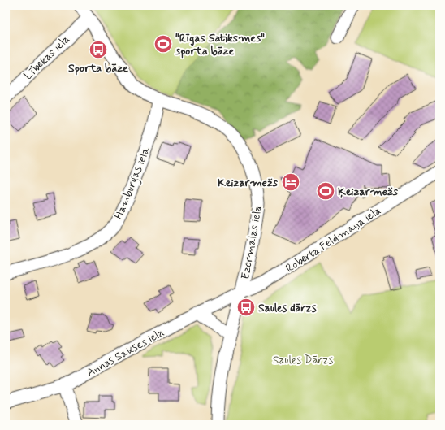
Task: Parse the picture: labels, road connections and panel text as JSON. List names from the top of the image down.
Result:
{
  "streets": {
    "street": [
      "Lībekas iela",
      "Hamburgas iela",
      "Roberta Feldmaņa iela",
      "Ezermalas iela",
      "Annas Sakses iela"
    ]
  },
  "crossings": [
    ["Lībekas iela", "Ezermalas iela"],
    ["Hamburgas iela", "Ezermalas iela"],
    ["Roberta Feldmaņa iela", "Ezermalas iela"],
    ["Roberta Feldmaņa iela", "Annas Sakses iela"],
    ["Ezermalas iela", "Annas Sakses iela"]
  ],
  "parks": ["Saules Dārzs"],
  "places": {
    "sports": ["\"Rīgas Satiksmes\" sporta bāze", "Ķeizarmežs"],
    "bus stop": ["Sporta bāze", "Saules dārzs"],
    "hotel": ["Keizarmežs"]
  }
}
